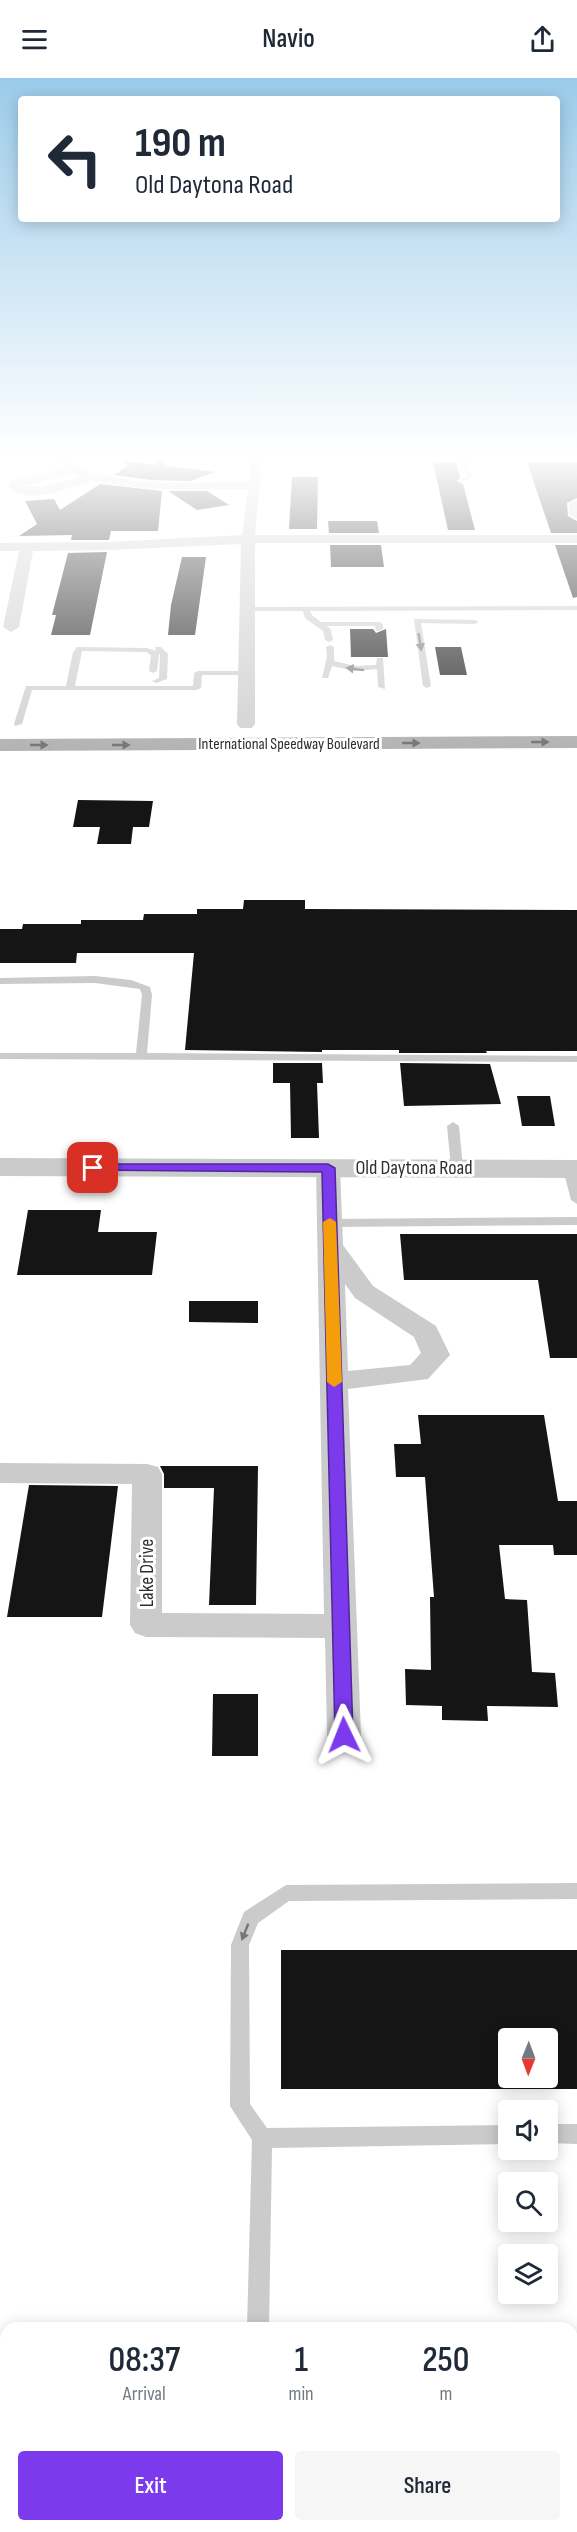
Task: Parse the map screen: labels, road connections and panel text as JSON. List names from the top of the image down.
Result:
{
  "streets": {
    "main road": ["International Speedway Boulevard"],
    "street": ["Old Daytona Road", "Lake Drive"]
  },
  "north": "bottom",
  "page": {
    "header": "Navio",
    "turn": ["190 m", "Old Daytona Road"],
    "eta": [
      "08:37",
      "Arrival",
      "1",
      "min",
      "250",
      "m"
    ],
    "buttons": ["Exit", "Share"]
  }
}
